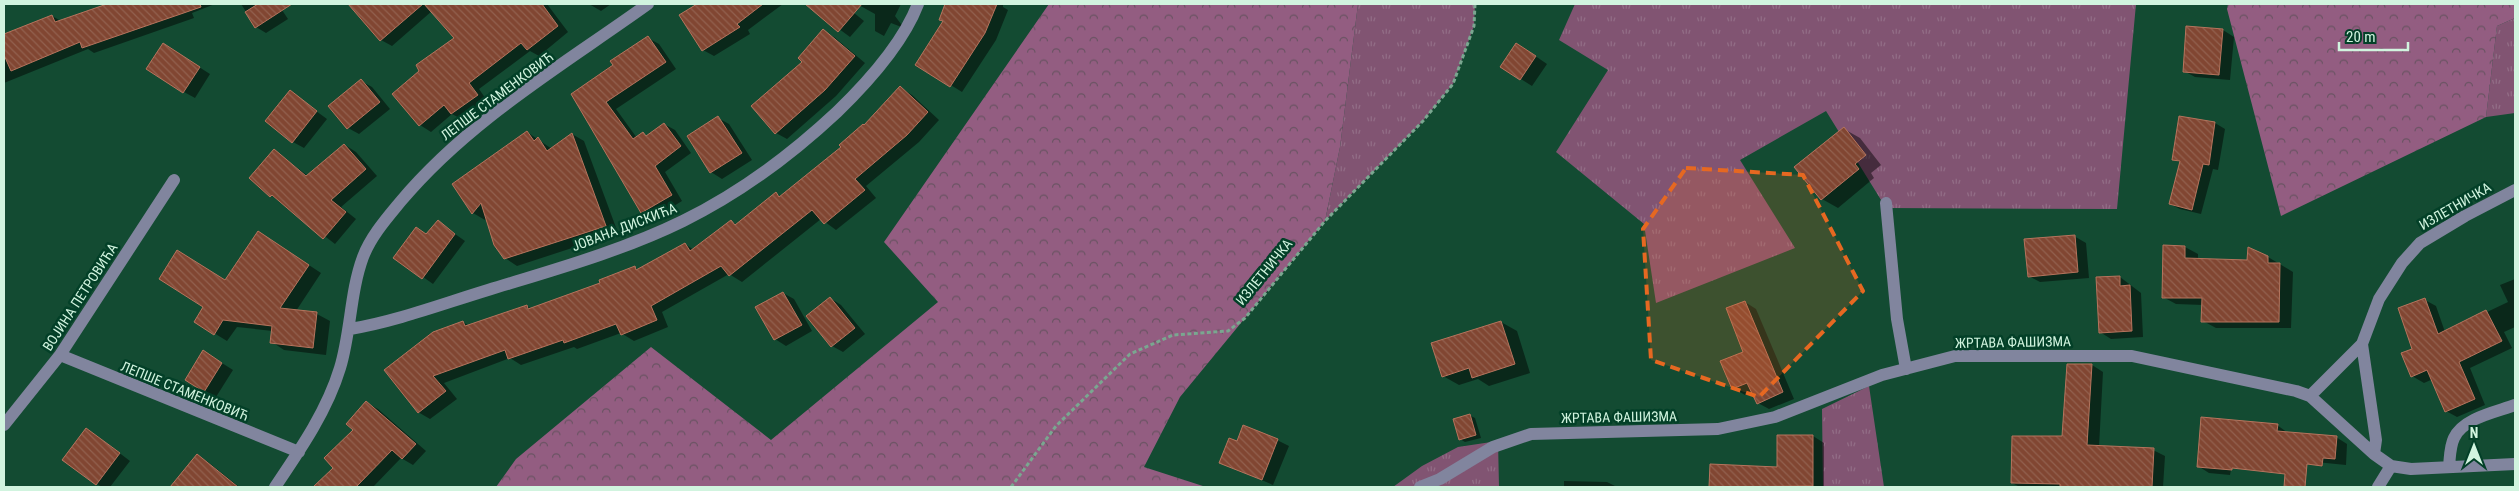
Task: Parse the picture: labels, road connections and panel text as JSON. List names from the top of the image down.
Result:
{
  "streets": {
    "street": [
      "ЛЕПШЕ СТАМЕНКОВИЋ",
      "ИЗЛЕТНИЧКА",
      "ЈОВАНА ДИСКИЋА",
      "ВОЈИНА ПЕТРОВИЋА",
      "ЖРТАВА ФАШИЗМА"
    ]
  },
  "crossings": [
    ["ЛЕПШЕ СТАМЕНКОВИЋ", "ЈОВАНА ДИСКИЋА"],
    ["ЛЕПШЕ СТАМЕНКОВИЋ", "ВОЈИНА ПЕТРОВИЋА"],
    ["ИЗЛЕТНИЧКА", "ЖРТАВА ФАШИЗМА"]
  ],
  "scale_bar": "20 m",
  "north": "top"
}
